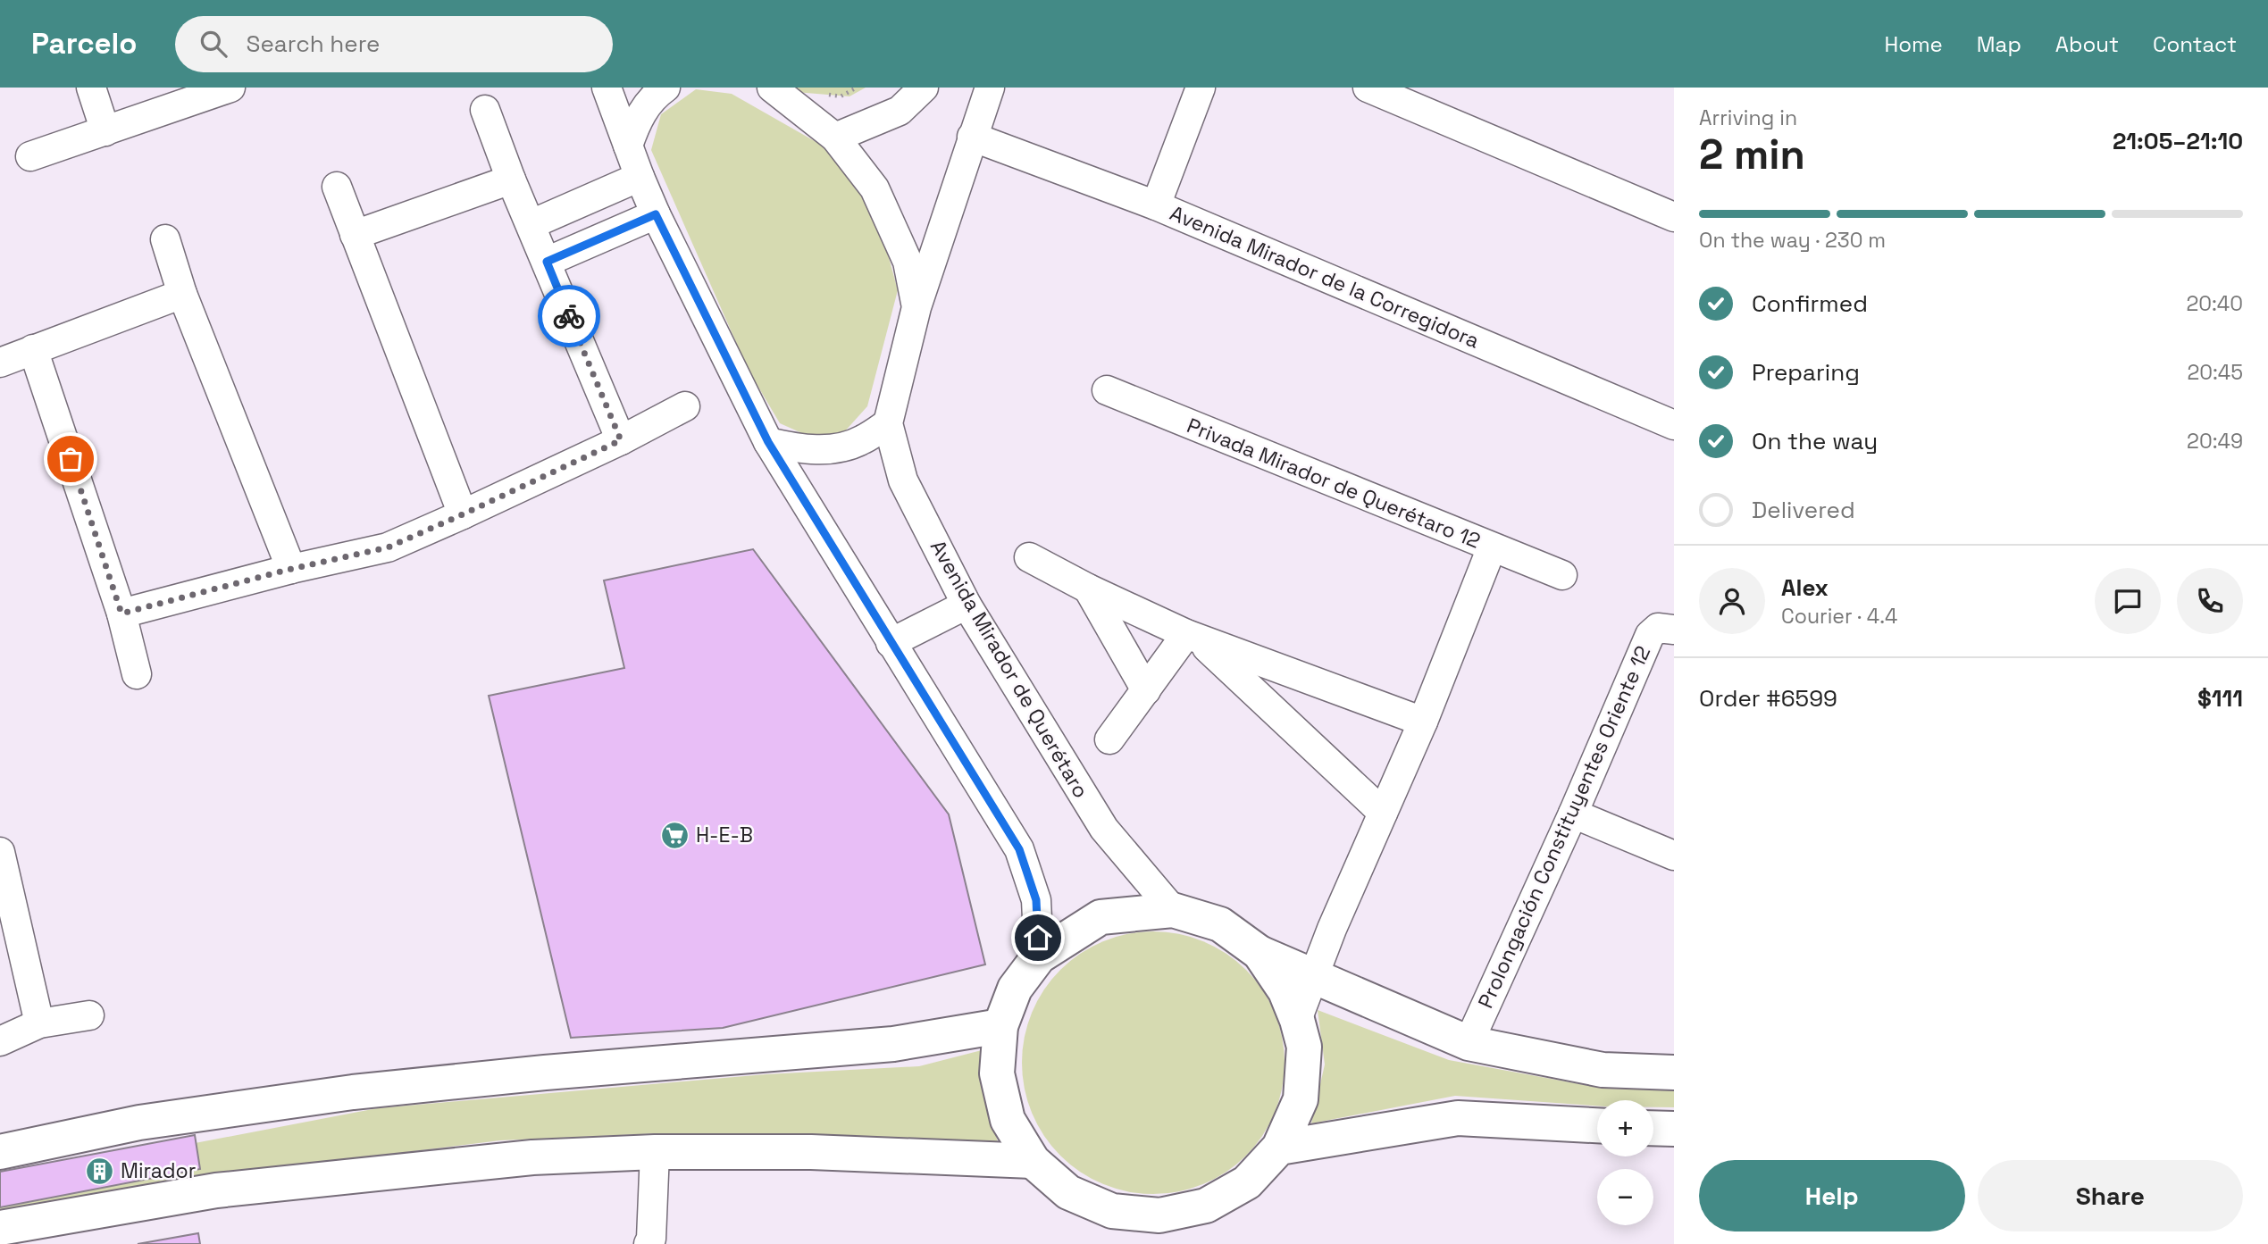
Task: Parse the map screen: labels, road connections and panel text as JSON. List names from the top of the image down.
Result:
{
  "streets": {
    "street": [
      "Avenida Mirador de la Corregidora",
      "Privada Mirador de Querétaro 12",
      "Avenida Mirador de Querétaro",
      "Prolongación Constituyentes Oriente 12"
    ]
  },
  "places": {
    "supermarket": ["H-E-B"],
    "building": ["Mirador"]
  },
  "page": {
    "header": "Parcelo",
    "search": "Search here",
    "nav": [
      "Home",
      "Map",
      "About",
      "Contact"
    ],
    "heading": ["2 min", "Arriving in", "21:05–21:10"],
    "panel": [
      "Alex",
      "Courier · 4.4",
      "Order #6599",
      "$111"
    ],
    "bar": "On the way · 230 m",
    "list": [
      ["Confirmed", "20:40"],
      ["Preparing", "20:45"],
      ["On the way", "20:49"],
      "Delivered"
    ],
    "map_buttons": ["+", "−"],
    "buttons": ["Help", "Share"]
  }
}
